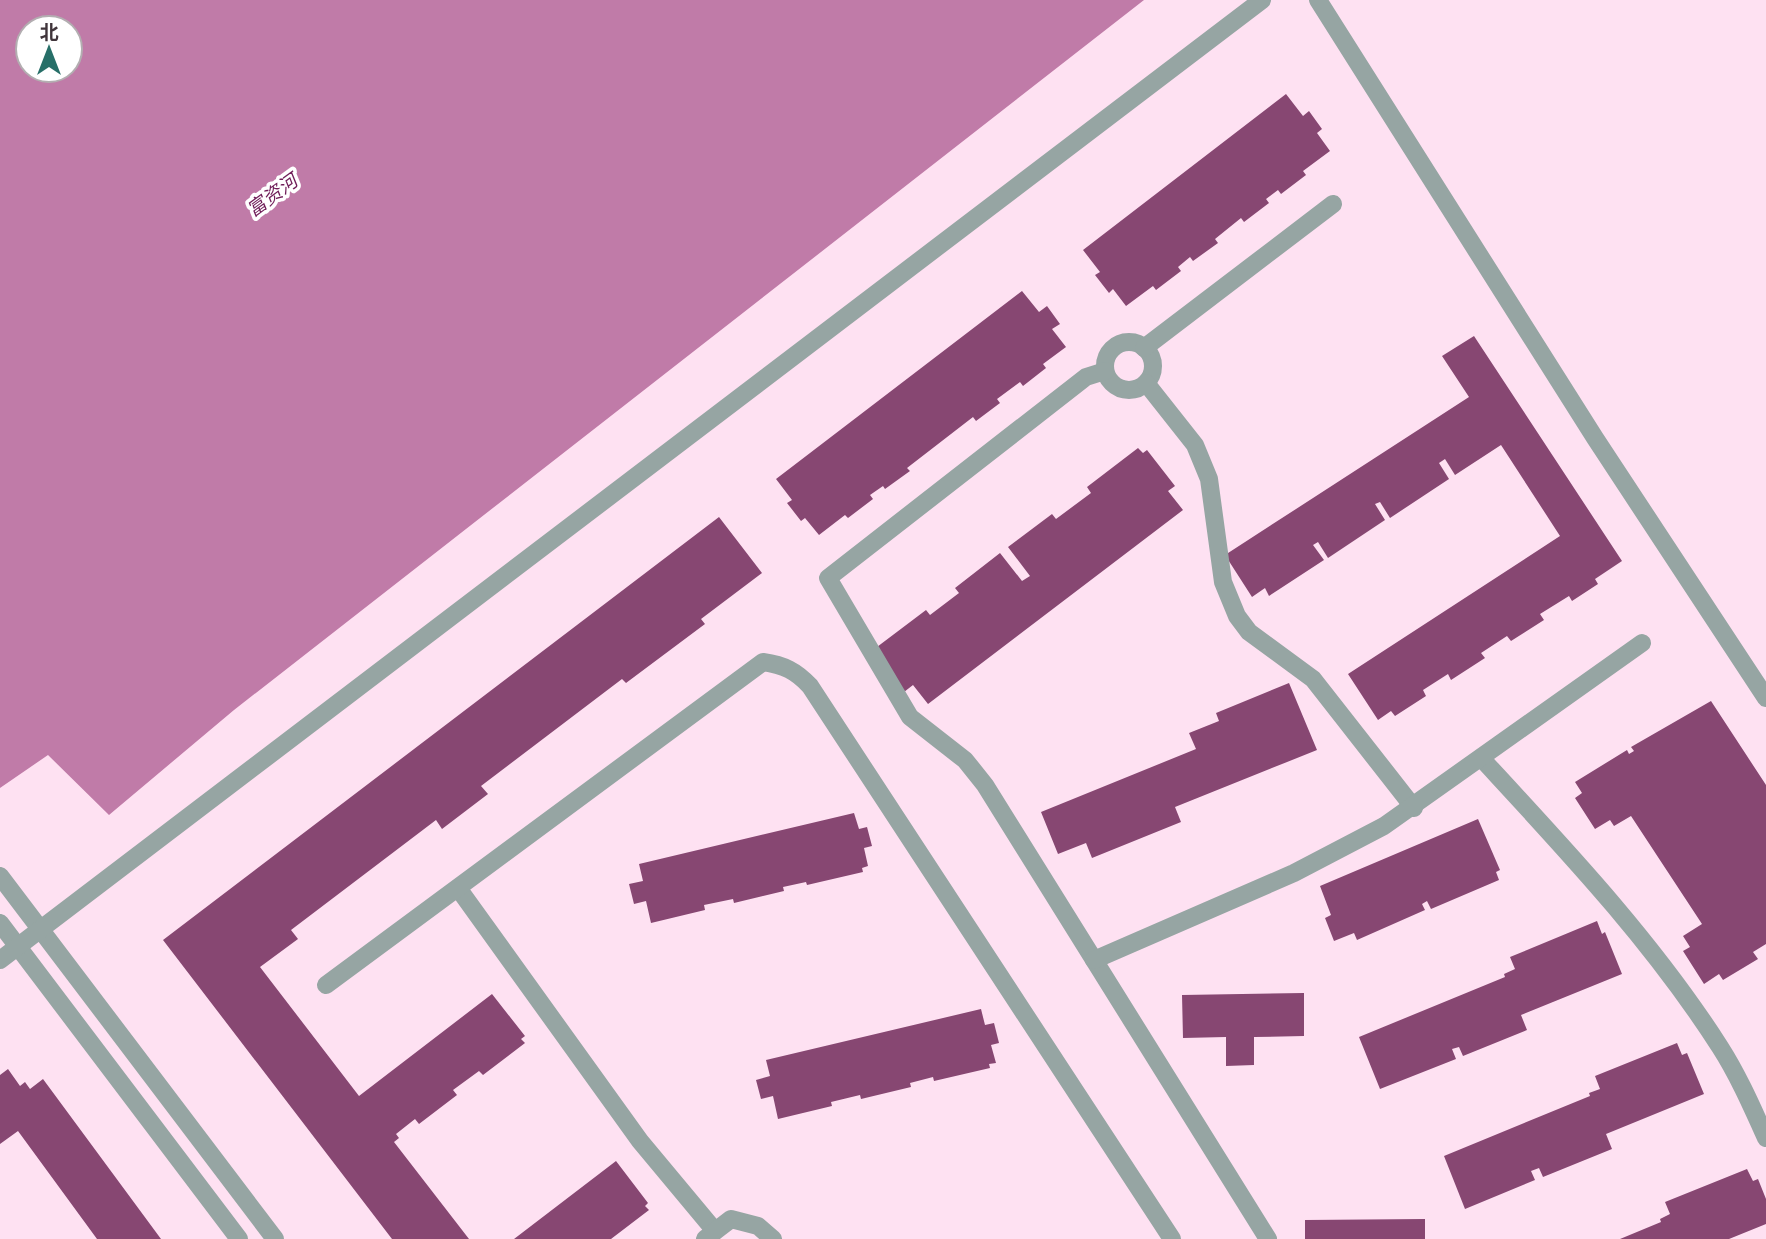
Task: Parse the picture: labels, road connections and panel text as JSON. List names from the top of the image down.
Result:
{
  "water": ["富资河"],
  "north": "top"
}
